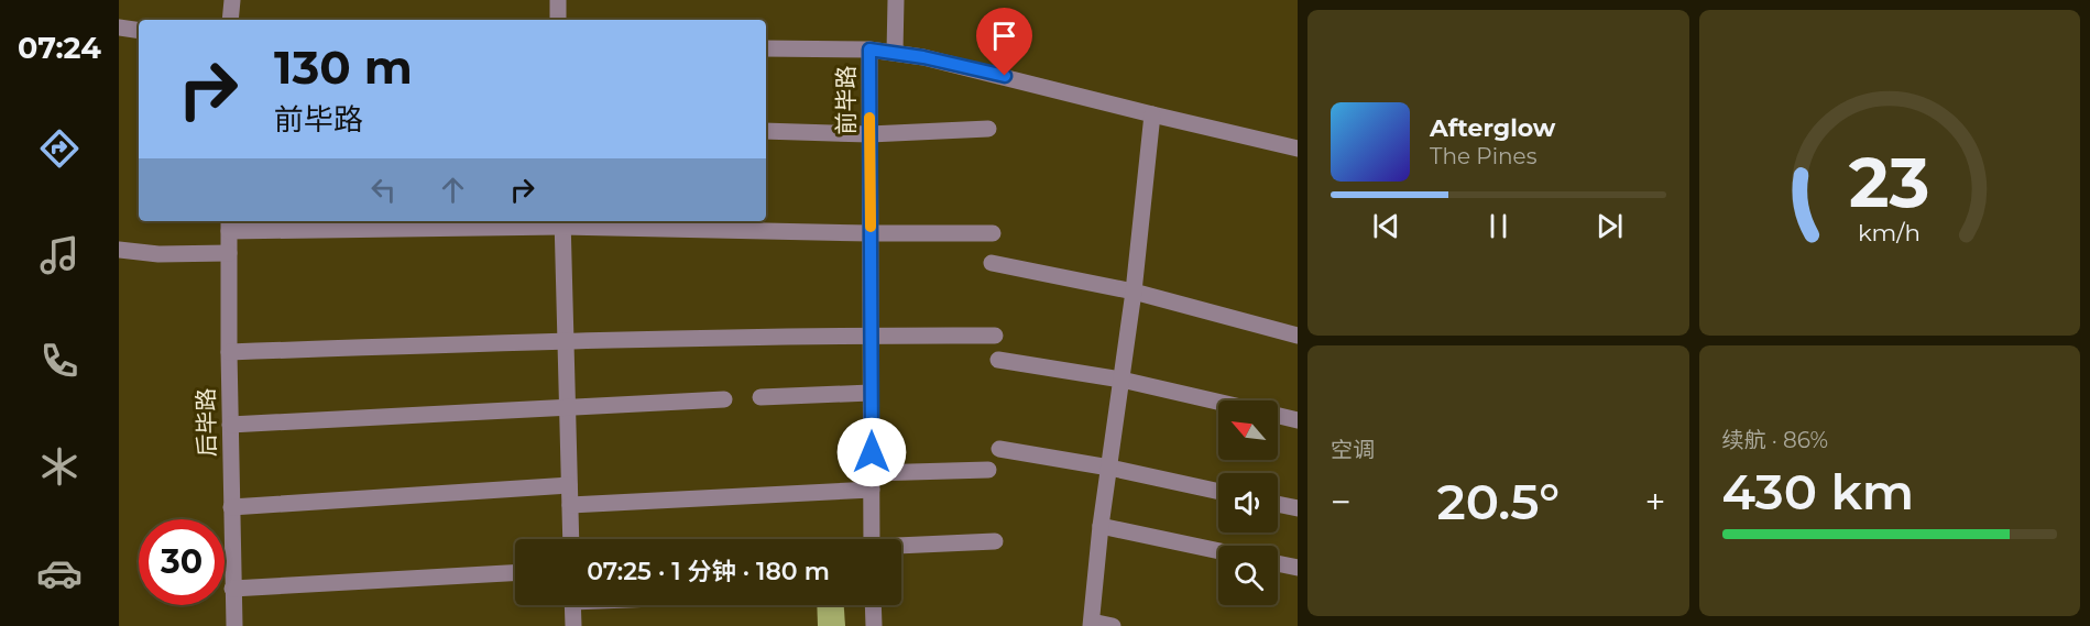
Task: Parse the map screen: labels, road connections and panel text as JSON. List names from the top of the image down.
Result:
{
  "streets": {
    "street": ["前毕路", "后毕路"]
  },
  "north": "top left",
  "page": {
    "tabs": "07:24",
    "turn": ["130 m", "前毕路"],
    "song": ["Afterglow", "The Pines"],
    "tile": [
      "空调",
      ["续航 · 86%", "430 km"]
    ],
    "heat": ["−", "20.5°", "+"],
    "limit": "30",
    "trip": "07:25 · 1 分钟 · 180 m",
    "gauge": ["23", "km/h"]
  }
}
